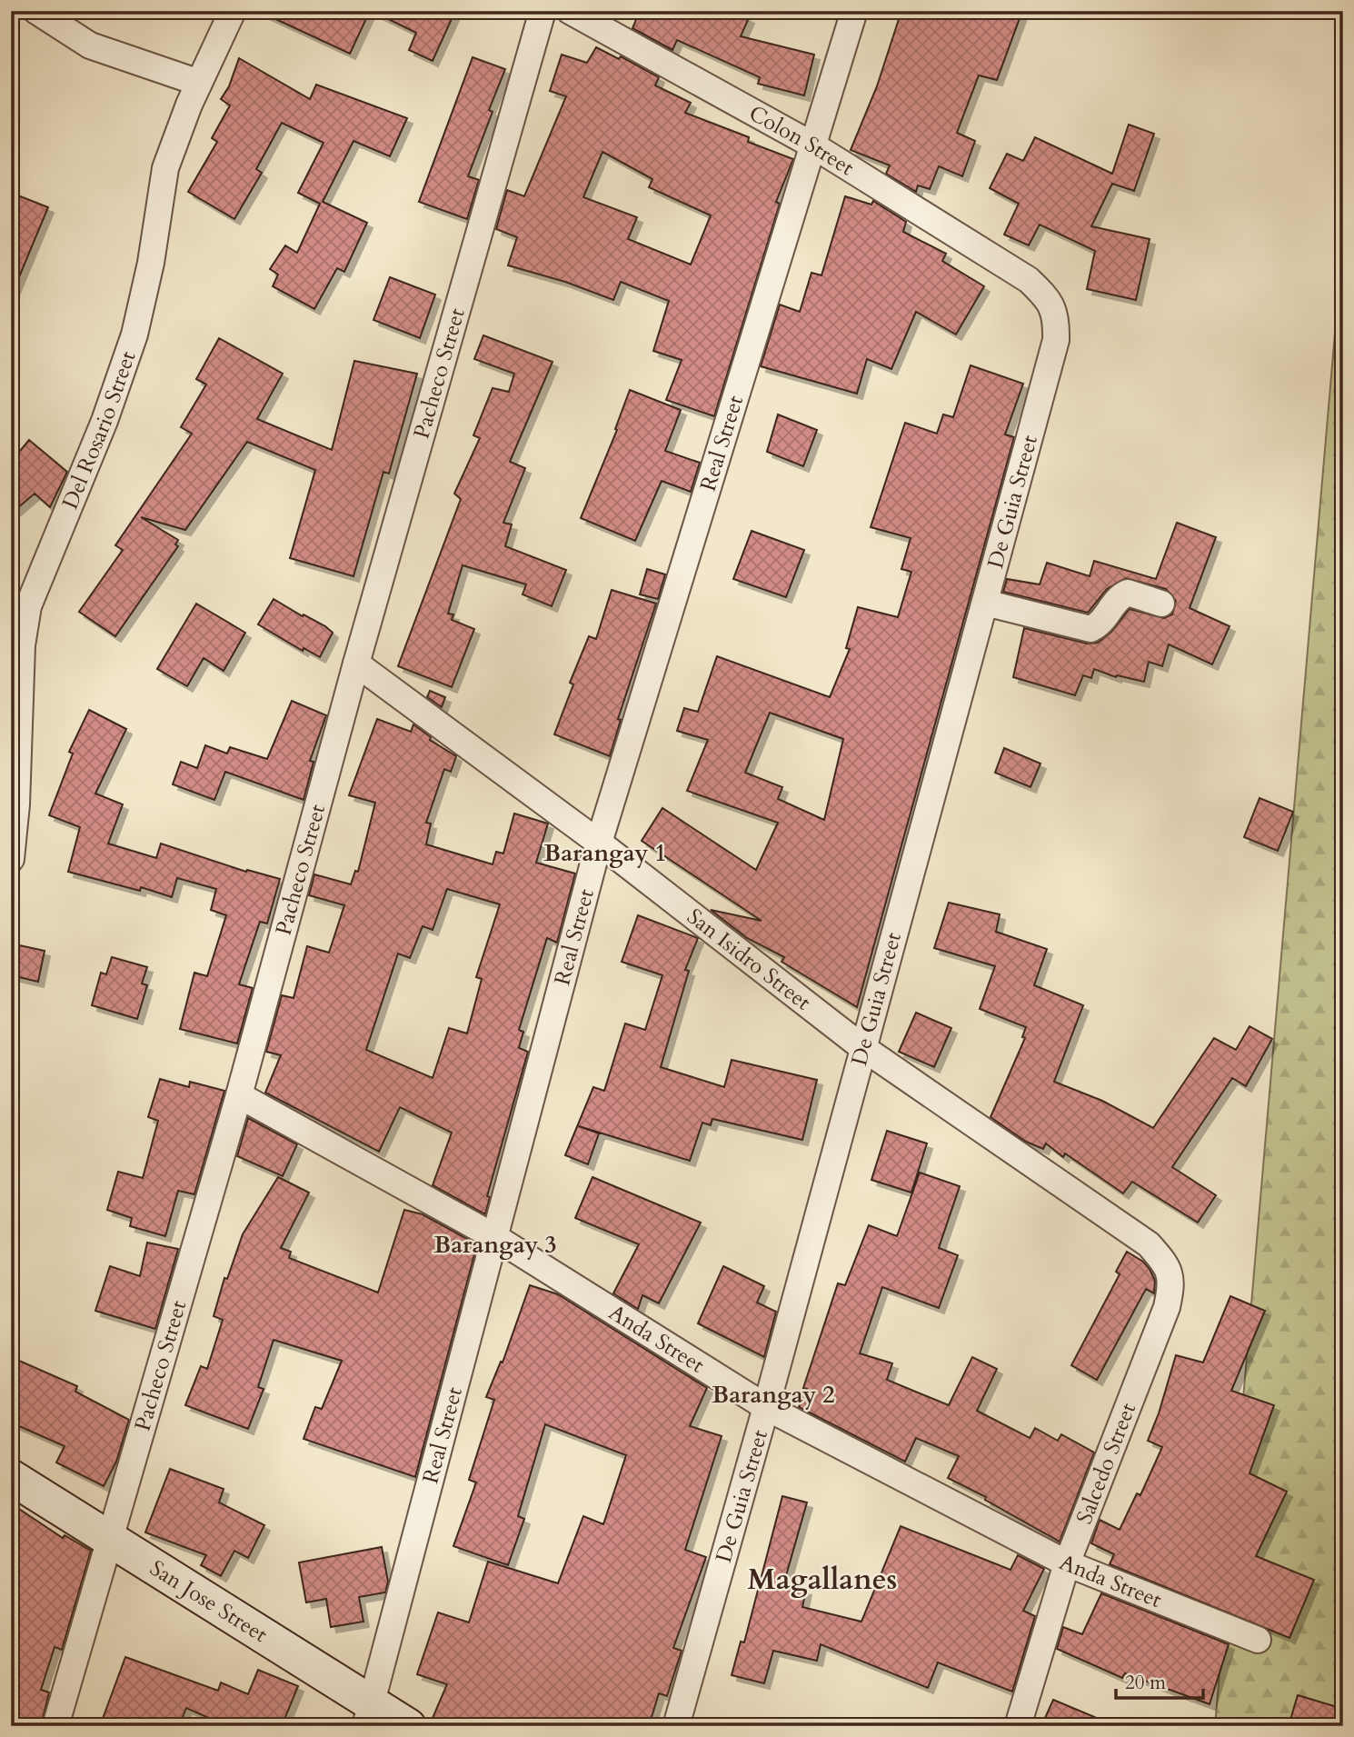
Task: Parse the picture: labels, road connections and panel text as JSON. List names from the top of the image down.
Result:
{
  "streets": {
    "main road": ["San Jose Street"],
    "street": [
      "Colon Street",
      "Pacheco Street",
      "Del Rosario Street",
      "Real Street",
      "De Guia Street",
      "San Isidro Street",
      "Anda Street",
      "Salcedo Street"
    ]
  },
  "crossings": [
    ["Colon Street", "Real Street"],
    ["Colon Street", "De Guia Street"],
    ["Pacheco Street", "San Isidro Street"],
    ["Pacheco Street", "Anda Street"],
    ["Pacheco Street", "San Jose Street"],
    ["Real Street", "San Isidro Street"],
    ["Real Street", "Anda Street"],
    ["Real Street", "San Jose Street"],
    ["De Guia Street", "San Isidro Street"],
    ["De Guia Street", "Anda Street"],
    ["San Isidro Street", "Salcedo Street"],
    ["Anda Street", "Salcedo Street"]
  ],
  "districts": [
    "Barangay 1",
    "Barangay 3",
    "Barangay 2",
    "Magallanes"
  ],
  "scale_bar": "20 m"
}
